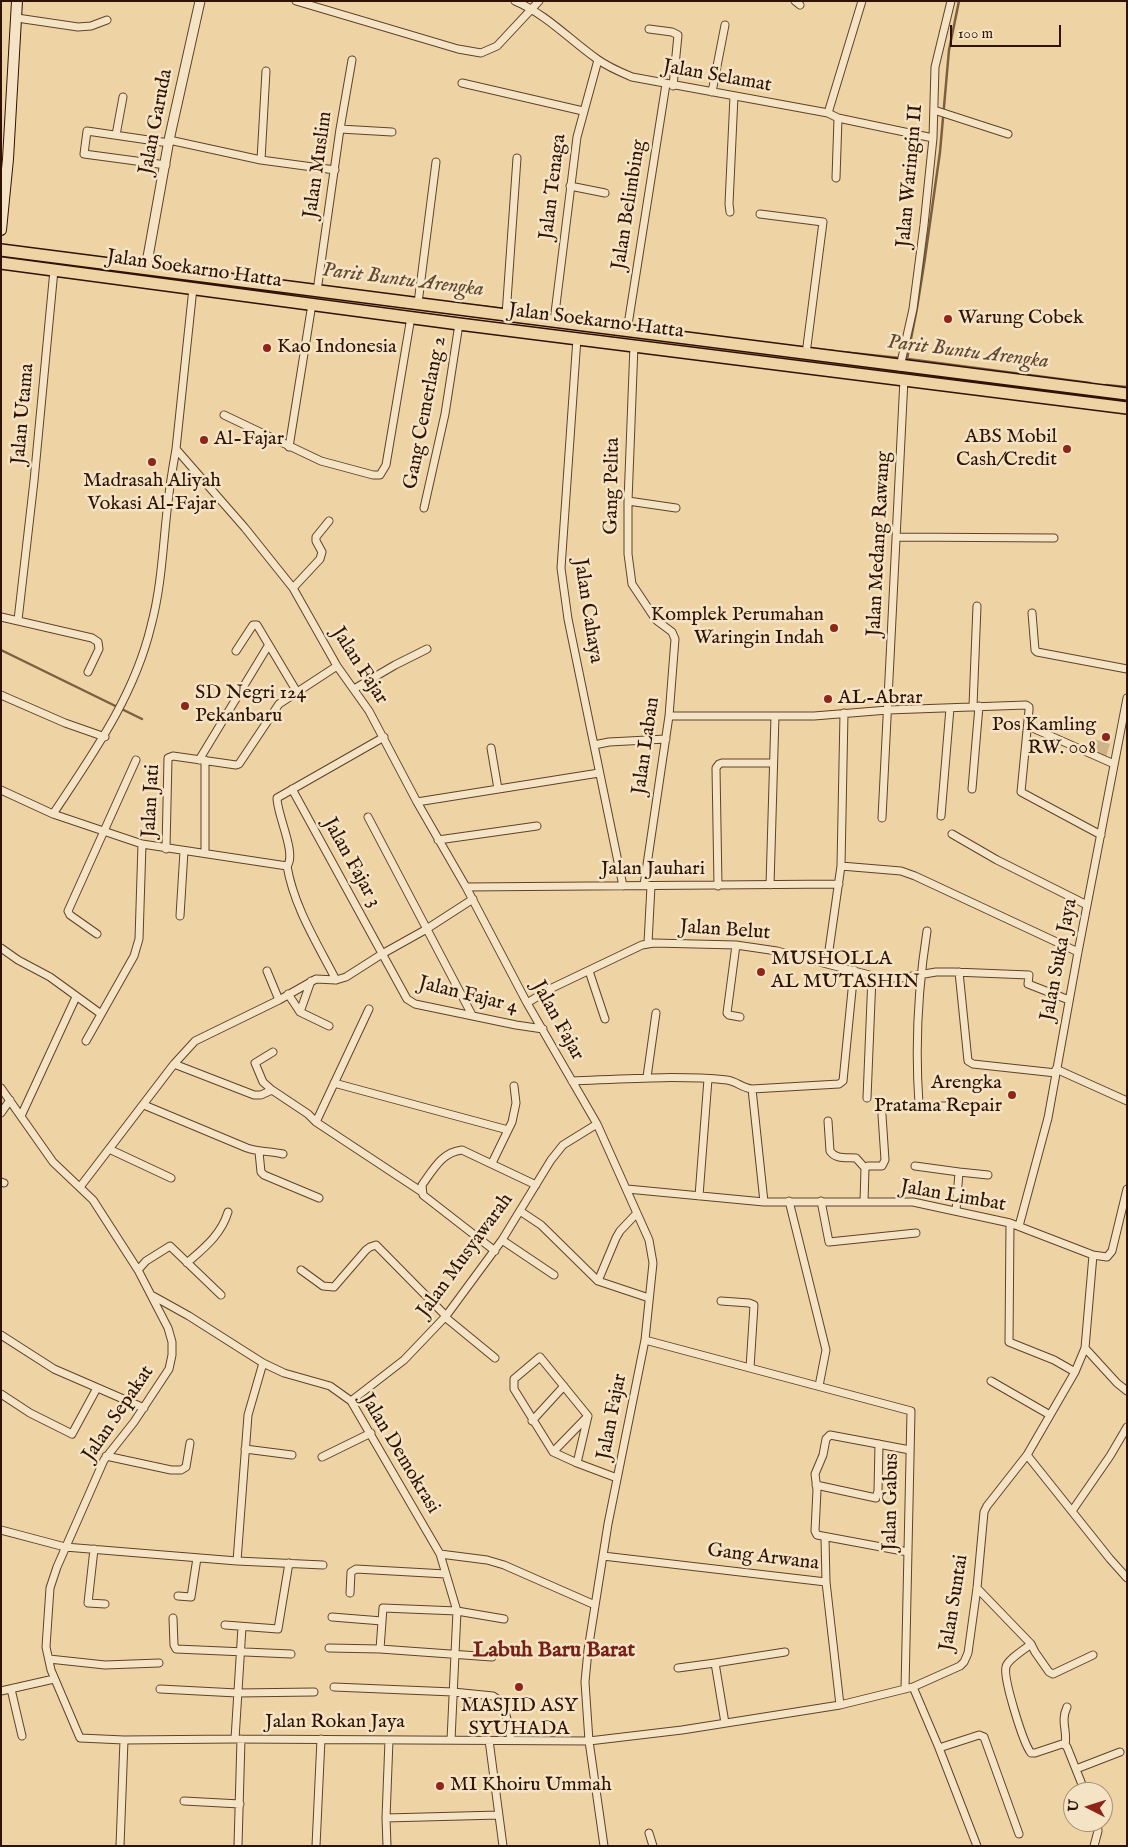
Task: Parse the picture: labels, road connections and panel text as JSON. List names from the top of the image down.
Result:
{
  "streets": {
    "main road": ["Jalan Soekarno Hatta"],
    "street": [
      "Jalan Selamat",
      "Jalan Garuda",
      "Jalan Muslim",
      "Jalan Waringin II",
      "Jalan Tenaga",
      "Jalan Belimbing",
      "Gang Cemerlang 2",
      "Jalan Utama",
      "Gang Pelita",
      "Jalan Medang Rawang",
      "Jalan Cahaya",
      "Jalan Fajar",
      "Jalan Laban",
      "Jalan Jati",
      "Jalan Fajar 3",
      "Jalan Jauhari",
      "Jalan Belut",
      "Jalan Suka Jaya",
      "Jalan Fajar 4",
      "Jalan Limbat",
      "Jalan Musyawarah",
      "Jalan Sepakat",
      "Jalan Demokrasi",
      "Jalan Gabus",
      "Gang Arwana",
      "Jalan Suntai",
      "Jalan Rokan Jaya"
    ]
  },
  "crossings": [
    ["Jalan Selamat", "Jalan Waringin II"],
    ["Jalan Selamat", "Jalan Tenaga"],
    ["Jalan Selamat", "Jalan Belimbing"],
    ["Jalan Garuda", "Jalan Soekarno Hatta"],
    ["Jalan Muslim", "Jalan Soekarno Hatta"],
    ["Jalan Waringin II", "Jalan Soekarno Hatta"],
    ["Jalan Tenaga", "Jalan Soekarno Hatta"],
    ["Jalan Belimbing", "Jalan Soekarno Hatta"],
    ["Jalan Soekarno Hatta", "Gang Cemerlang 2"],
    ["Jalan Soekarno Hatta", "Jalan Utama"],
    ["Jalan Soekarno Hatta", "Gang Pelita"],
    ["Jalan Soekarno Hatta", "Jalan Medang Rawang"],
    ["Jalan Soekarno Hatta", "Jalan Cahaya"],
    ["Gang Pelita", "Jalan Laban"],
    ["Jalan Cahaya", "Jalan Jauhari"],
    ["Jalan Fajar", "Jalan Jati"],
    ["Jalan Fajar", "Jalan Jauhari"],
    ["Jalan Fajar", "Jalan Belut"],
    ["Jalan Fajar", "Jalan Fajar 4"],
    ["Jalan Fajar", "Jalan Limbat"],
    ["Jalan Fajar", "Jalan Musyawarah"],
    ["Jalan Fajar", "Jalan Gabus"],
    ["Jalan Fajar", "Gang Arwana"],
    ["Jalan Fajar", "Jalan Suntai"],
    ["Jalan Fajar", "Jalan Rokan Jaya"],
    ["Jalan Laban", "Jalan Jauhari"],
    ["Jalan Laban", "Jalan Belut"],
    ["Jalan Fajar 3", "Jalan Fajar 4"],
    ["Jalan Belut", "Jalan Suka Jaya"],
    ["Jalan Suka Jaya", "Jalan Limbat"],
    ["Jalan Limbat", "Jalan Suntai"],
    ["Jalan Musyawarah", "Jalan Demokrasi"],
    ["Jalan Sepakat", "Jalan Demokrasi"],
    ["Jalan Sepakat", "Jalan Rokan Jaya"],
    ["Jalan Demokrasi", "Jalan Rokan Jaya"],
    ["Jalan Gabus", "Jalan Suntai"],
    ["Gang Arwana", "Jalan Suntai"],
    ["Jalan Suntai", "Jalan Rokan Jaya"]
  ],
  "districts": ["Labuh Baru Barat"],
  "water": ["Parit Buntu Arengka"],
  "places": [
    "Warung Cobek",
    "Kao Indonesia",
    "Al-Fajar",
    "ABS Mobil Cash/Credit",
    "Madrasah Aliyah Vokasi Al-Fajar",
    "Komplek Perumahan Waringin Indah",
    "AL-Abrar",
    "SD Negri 124 Pekanbaru",
    "Pos Kamling RW. 008",
    "MUSHOLLA AL MUTASHIN",
    "Arengka Pratama Repair",
    "MASJID ASY SYUHADA",
    "MI Khoiru Ummah"
  ],
  "scale_bar": "100 m",
  "north": "left"
}
